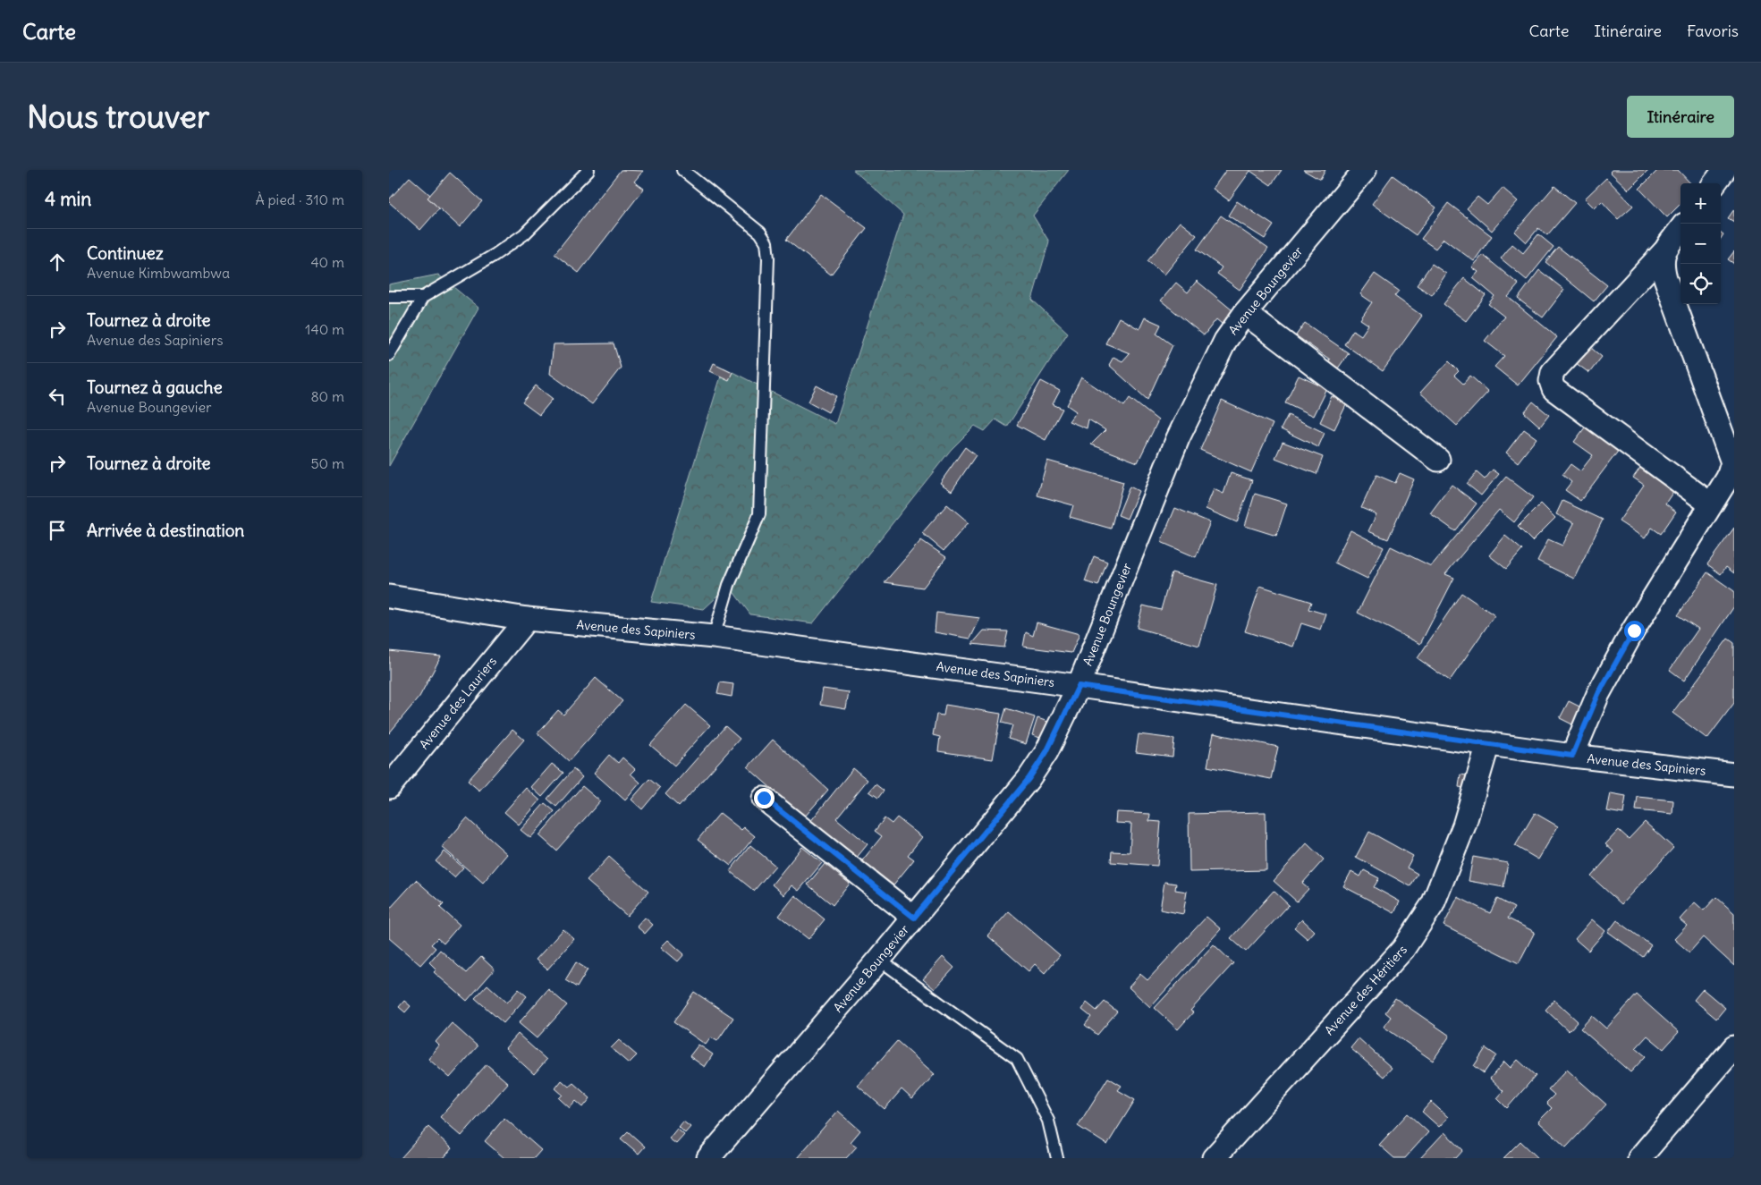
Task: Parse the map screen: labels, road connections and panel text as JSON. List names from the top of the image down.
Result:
{
  "streets": {
    "street": [
      "Avenue Boungevier",
      "Avenue des Sapiniers",
      "Avenue des Lauriers",
      "Avenue des Héritiers"
    ]
  },
  "crossings": [
    ["Avenue Boungevier", "Avenue des Sapiniers"],
    ["Avenue des Sapiniers", "Avenue des Lauriers"],
    ["Avenue des Sapiniers", "Avenue des Héritiers"]
  ],
  "page": {
    "header": "Carte",
    "nav": ["Carte", "Itinéraire", "Favoris"],
    "buttons": "Itinéraire",
    "title": "Nous trouver",
    "heading": ["4 min", "À pied · 310 m"],
    "map_buttons": ["+", "−"],
    "list": [
      ["Continuez", "Avenue Kimbwambwa", "40 m"],
      ["Tournez à droite", "Avenue des Sapiniers", "140 m"],
      ["Tournez à gauche", "Avenue Boungevier", "80 m"],
      ["Tournez à droite", "50 m"],
      "Arrivée à destination"
    ]
  }
}
